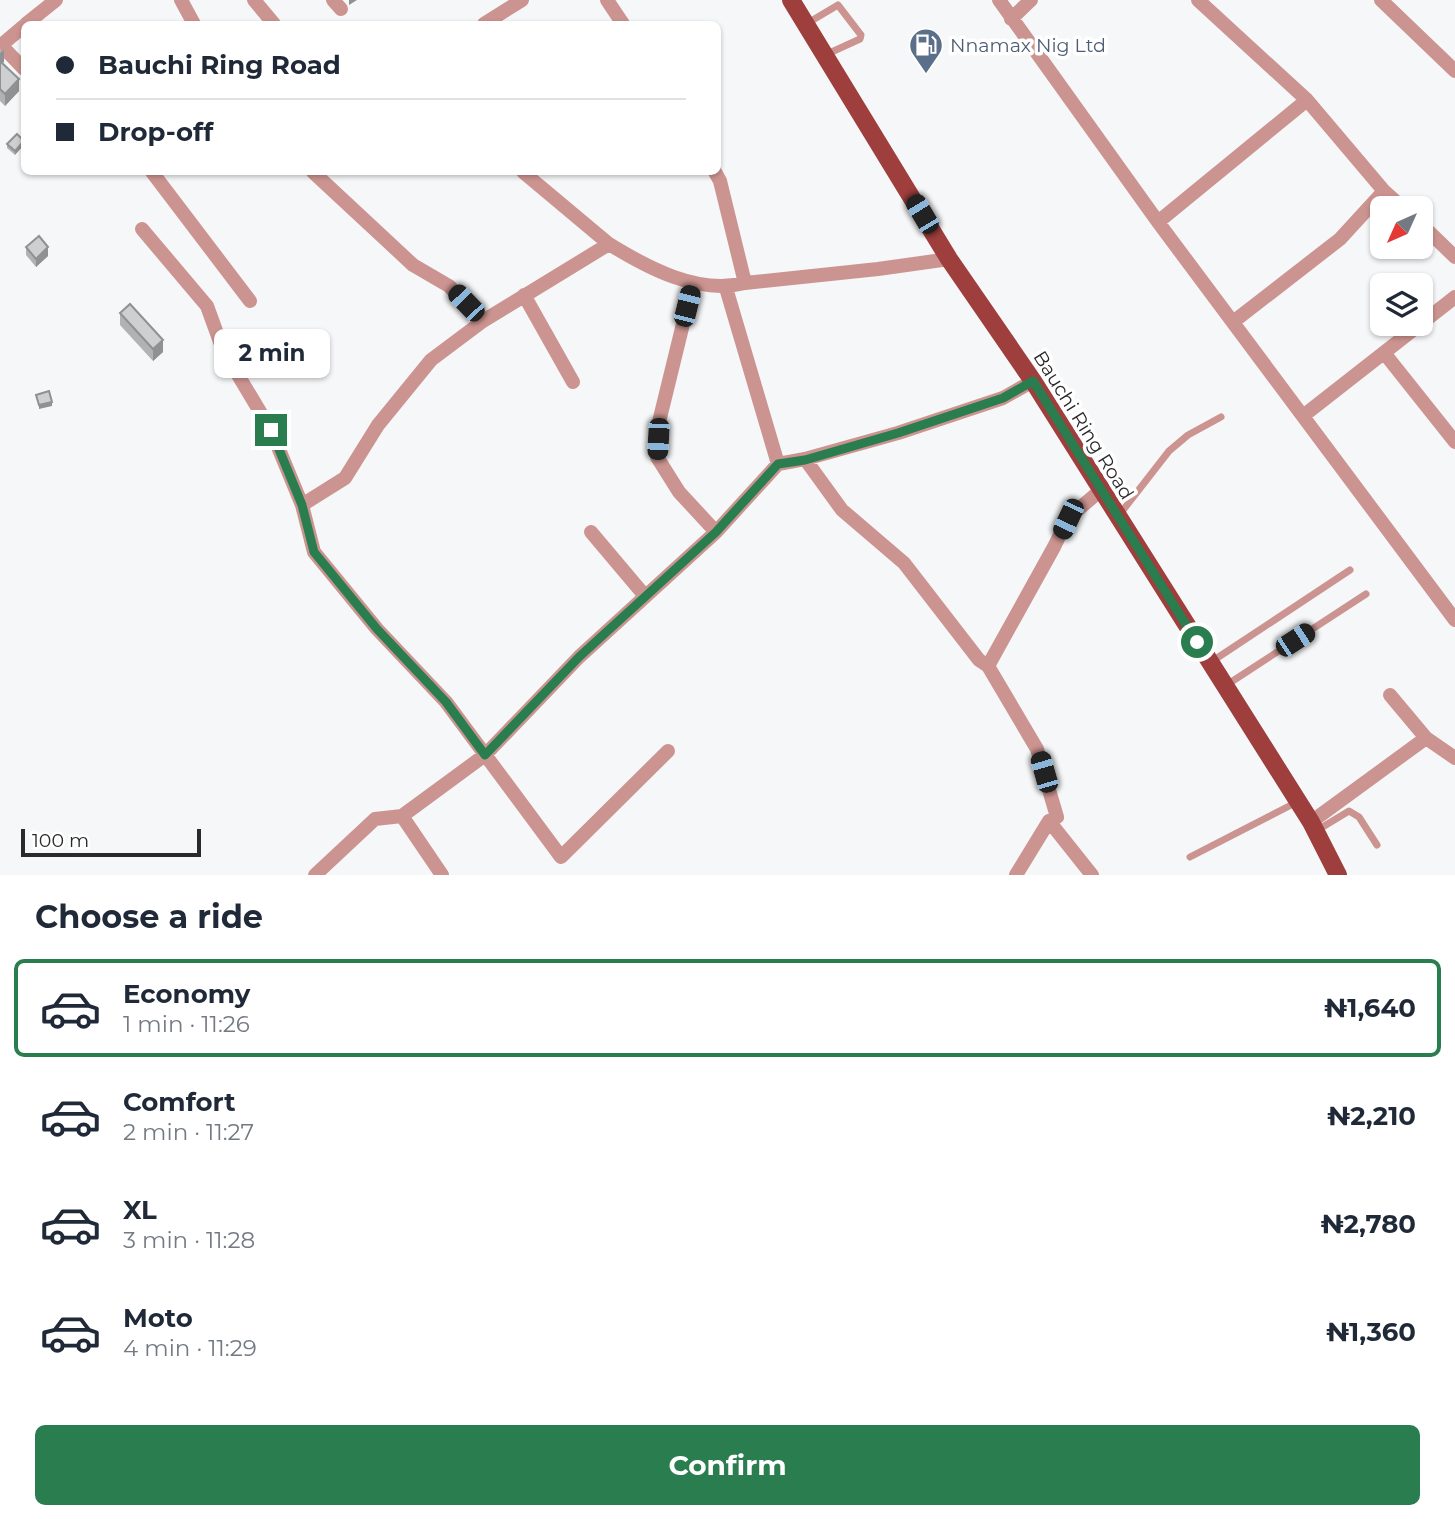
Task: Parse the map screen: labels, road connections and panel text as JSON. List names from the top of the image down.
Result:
{
  "streets": {
    "main road": ["Bauchi Ring Road"]
  },
  "places": {
    "fuel station": ["Nnamax Nig Ltd"]
  },
  "scale_bar": "100 m",
  "north": "bottom left",
  "page": {
    "banner": ["Bauchi Ring Road", "Drop-off"],
    "bubble": "2 min",
    "scale": "100 m",
    "heading": "Choose a ride",
    "list": [
      {
        "name": "Economy",
        "note": "1 min · 11:26",
        "value": "₦1,640"
      },
      {
        "name": "Comfort",
        "note": "2 min · 11:27",
        "value": "₦2,210"
      },
      {
        "name": "XL",
        "note": "3 min · 11:28",
        "value": "₦2,780"
      },
      {
        "name": "Moto",
        "note": "4 min · 11:29",
        "value": "₦1,360"
      }
    ],
    "buttons": "Confirm"
  }
}
